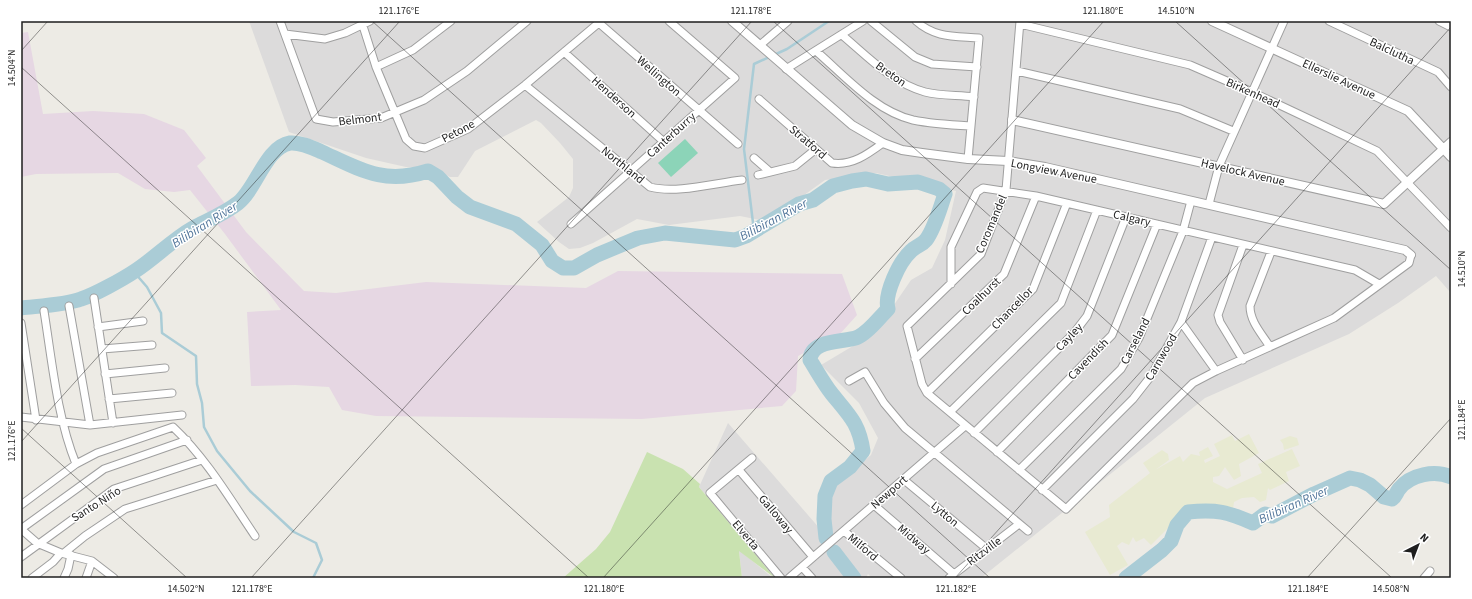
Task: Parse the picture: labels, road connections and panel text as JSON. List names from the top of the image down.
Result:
{
  "streets": {
    "street": [
      "Balclutha",
      "Breton",
      "Wellington",
      "Ellerslie Avenue",
      "Birkenhead",
      "Henderson",
      "Belmont",
      "Petone",
      "Canterburry",
      "Stratford",
      "Northland",
      "Longview Avenue",
      "Havelock Avenue",
      "Calgary",
      "Coromandel",
      "Coalhurst",
      "Chancellor",
      "Cayley",
      "Carseland",
      "Carnwood",
      "Cavendish",
      "Newport",
      "Santo Niño",
      "Galloway",
      "Lytton",
      "Elverta",
      "Midway",
      "Milford",
      "Ritzville"
    ]
  },
  "crossings": [
    ["Wellington", "Petone"],
    ["Wellington", "Canterburry"],
    ["Ellerslie Avenue", "Havelock Avenue"],
    ["Birkenhead", "Havelock Avenue"],
    ["Birkenhead", "Coromandel"],
    ["Henderson", "Petone"],
    ["Henderson", "Canterburry"],
    ["Belmont", "Petone"],
    ["Petone", "Northland"],
    ["Canterburry", "Northland"],
    ["Stratford", "Longview Avenue"],
    ["Longview Avenue", "Coromandel"],
    ["Longview Avenue", "Carseland"],
    ["Havelock Avenue", "Coromandel"],
    ["Calgary", "Coromandel"],
    ["Calgary", "Coalhurst"],
    ["Calgary", "Chancellor"],
    ["Calgary", "Cayley"],
    ["Calgary", "Carseland"],
    ["Calgary", "Carnwood"],
    ["Calgary", "Cavendish"],
    ["Coromandel", "Coalhurst"],
    ["Coromandel", "Chancellor"],
    ["Coromandel", "Cayley"],
    ["Coromandel", "Carseland"],
    ["Coromandel", "Carnwood"],
    ["Coromandel", "Cavendish"],
    ["Coromandel", "Newport"],
    ["Newport", "Galloway"],
    ["Newport", "Lytton"],
    ["Newport", "Midway"],
    ["Newport", "Milford"],
    ["Galloway", "Elverta"],
    ["Lytton", "Ritzville"],
    ["Midway", "Ritzville"]
  ],
  "water": ["Bilibiran River"],
  "north": "top right",
  "coordinates": [
    "121.176°E",
    "121.178°E",
    "121.180°E",
    "14.510°N",
    "14.504°N",
    "121.184°E",
    "14.502°N",
    "121.182°E",
    "14.508°N"
  ]
}
